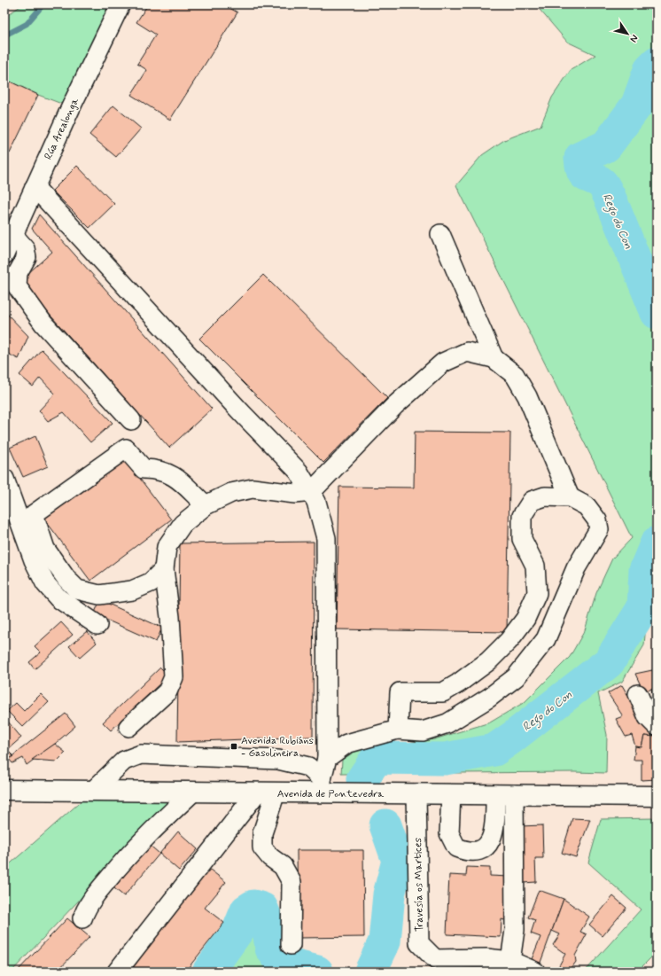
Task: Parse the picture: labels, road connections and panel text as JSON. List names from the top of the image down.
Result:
{
  "streets": {
    "main road": ["Avenida de Pontevedra"],
    "street": ["Rúa Arealonga", "Travesía os Martices"]
  },
  "crossings": [
    ["Avenida de Pontevedra", "Travesía os Martices"]
  ],
  "water": ["Rego do Con"],
  "places": {
    "transit": ["Avenida Rubiáns - Gasolineira"]
  },
  "north": "bottom right"
}
